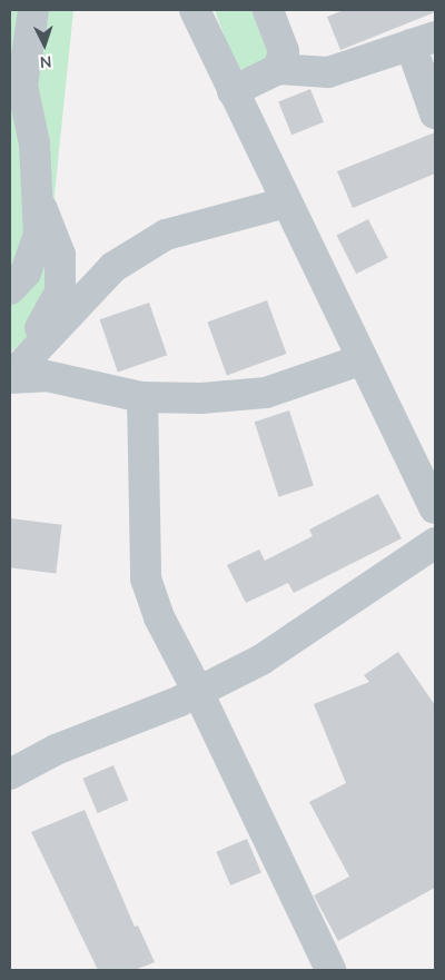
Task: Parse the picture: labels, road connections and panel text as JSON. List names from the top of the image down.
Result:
{
  "north": "bottom"
}
